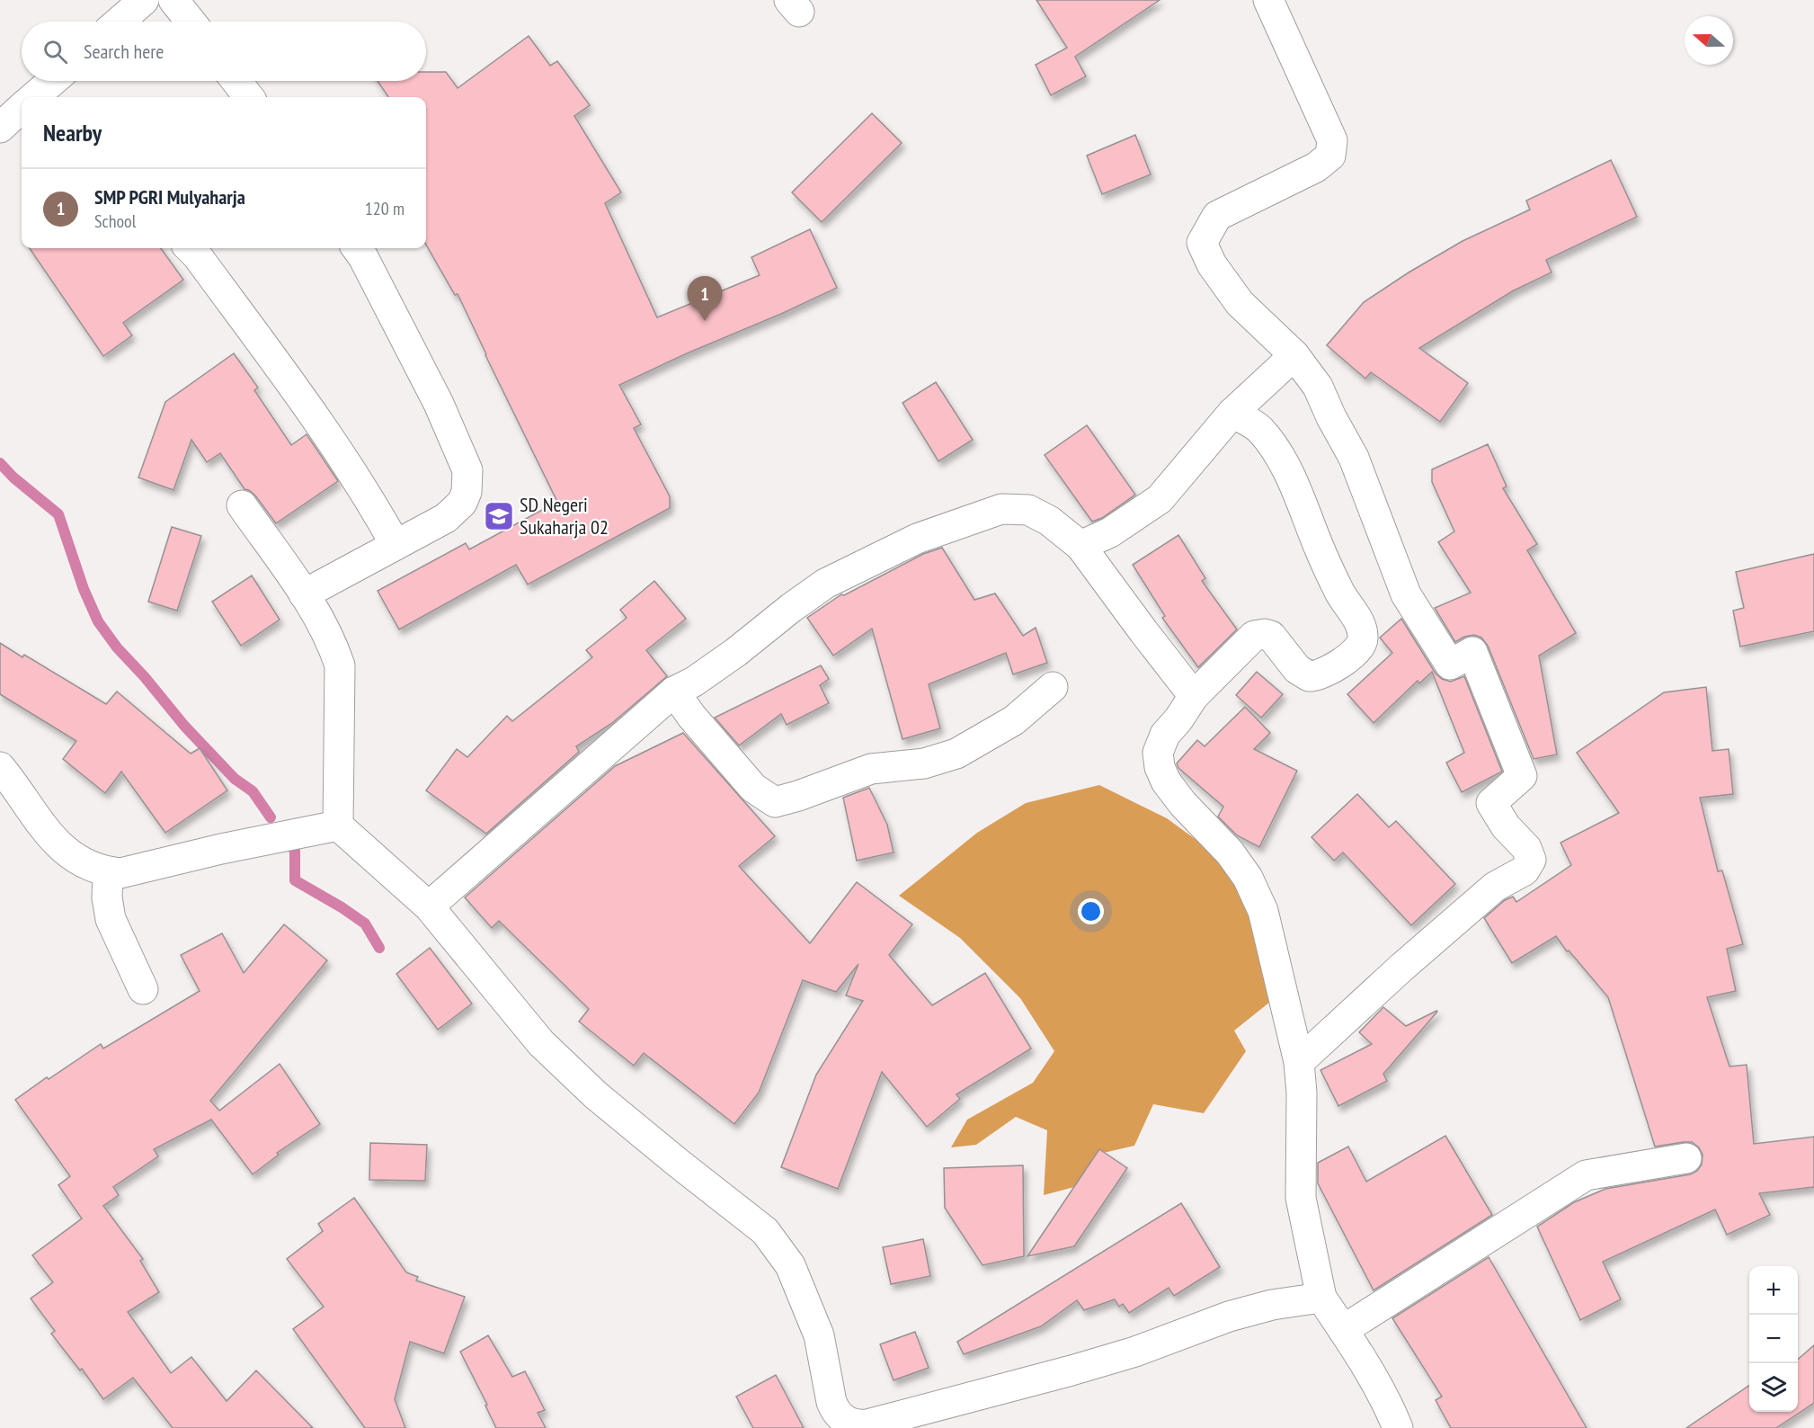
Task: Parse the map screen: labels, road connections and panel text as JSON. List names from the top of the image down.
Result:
{
  "places": {
    "school or university": ["SD Negeri Sukaharja 02"]
  },
  "north": "left",
  "page": {
    "search": "Search here",
    "heading": "Nearby",
    "list": [
      {
        "mark": "1",
        "name": "SMP PGRI Mulyaharja",
        "note": "School",
        "value": "120 m"
      }
    ],
    "pins": "1",
    "map_buttons": ["+", "−"]
  }
}
